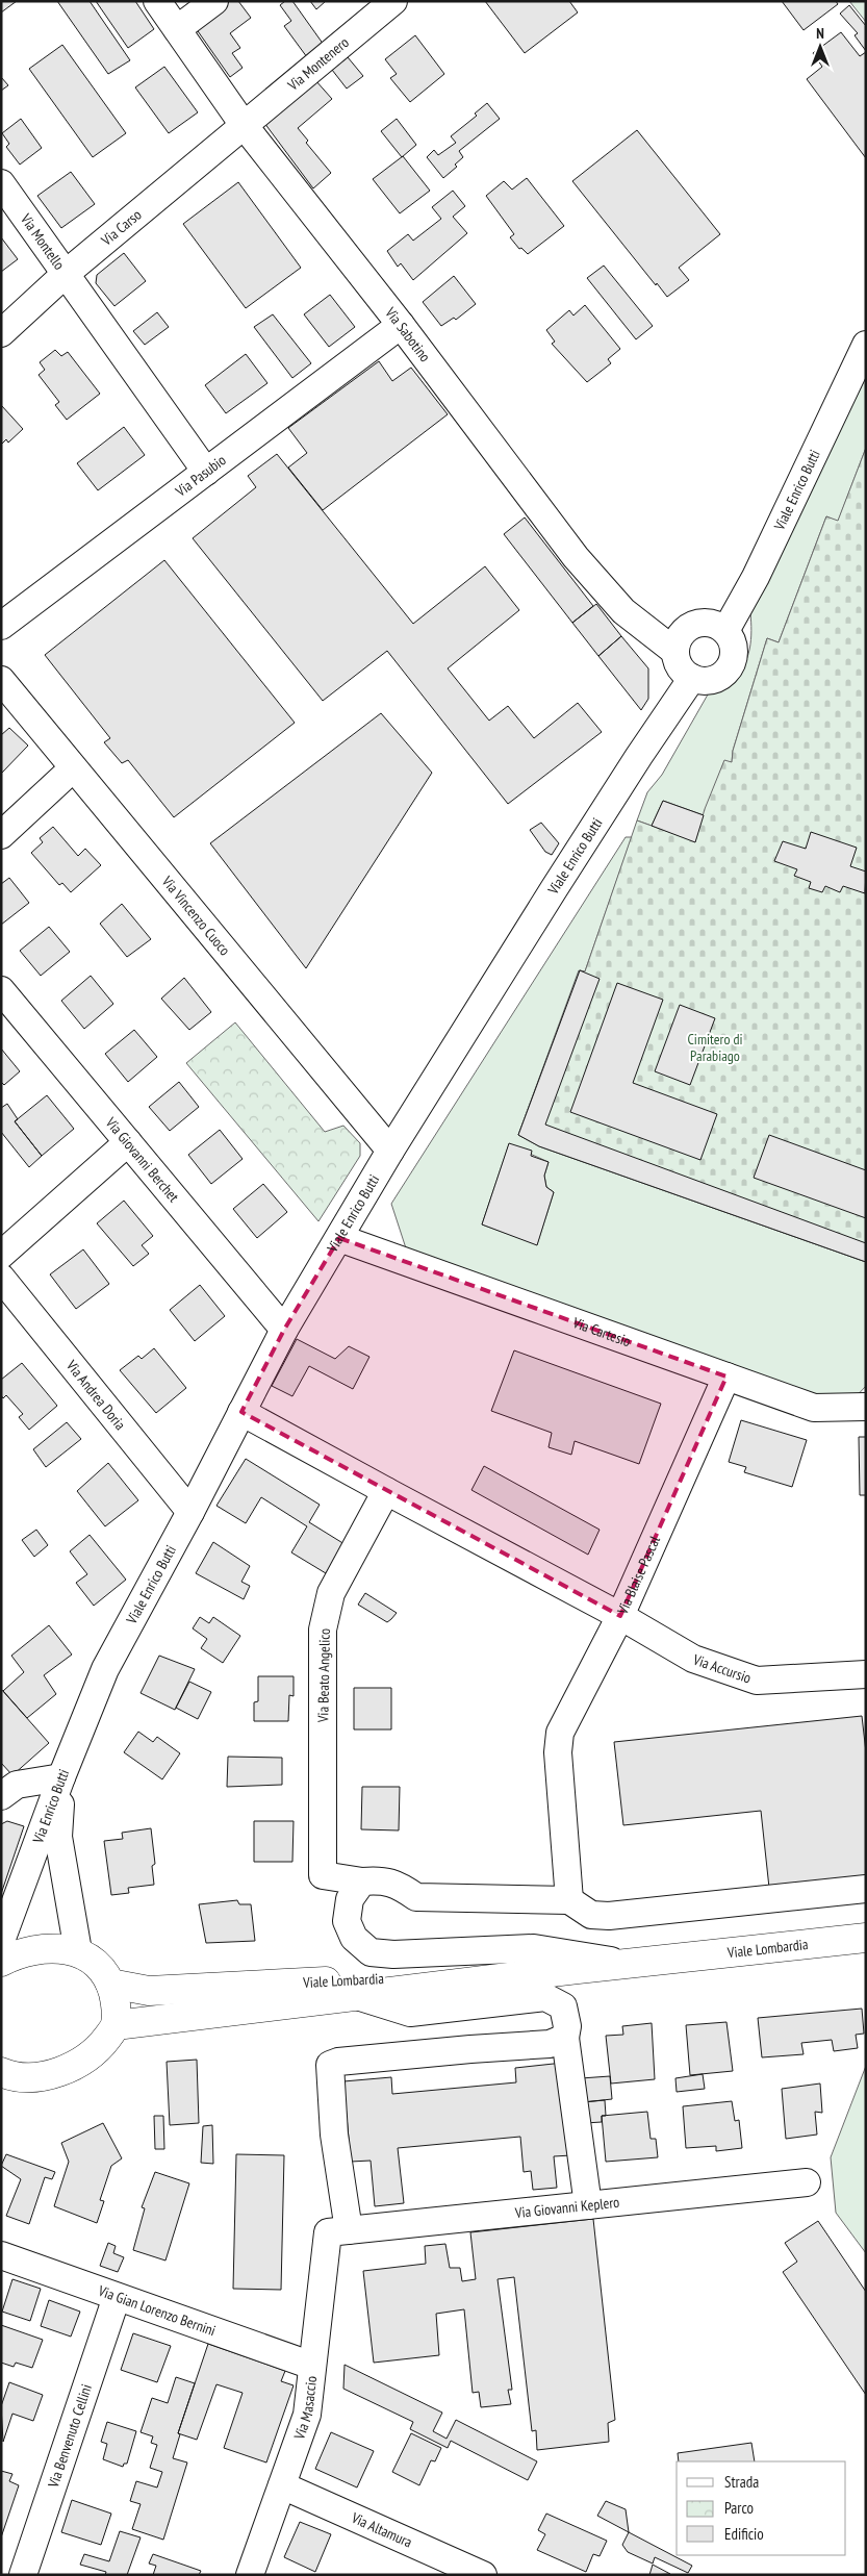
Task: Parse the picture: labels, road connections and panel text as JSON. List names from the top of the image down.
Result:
{
  "streets": {
    "main road": ["Viale Lombardia"],
    "street": [
      "Via Montenero",
      "Via Carso",
      "Via Montello",
      "Via Sabotino",
      "Via Pasubio",
      "Viale Enrico Butti",
      "Via Vincenzo Cuoco",
      "Via Giovanni Berchet",
      "Via Cartesio",
      "Via Andrea Doria",
      "Via Blaise Pascal",
      "Via Accursio",
      "Via Beato Angelico",
      "Via Enrico Butti",
      "Via Giovanni Keplero",
      "Via Gian Lorenzo Bernini",
      "Via Masaccio",
      "Via Benvenuto Cellini",
      "Via Altamura"
    ]
  },
  "crossings": [
    ["Via Montenero", "Via Carso"],
    ["Via Montenero", "Via Sabotino"],
    ["Via Carso", "Via Montello"],
    ["Via Carso", "Via Sabotino"],
    ["Via Montello", "Via Pasubio"],
    ["Via Sabotino", "Via Pasubio"],
    ["Via Sabotino", "Viale Enrico Butti"],
    ["Viale Enrico Butti", "Via Vincenzo Cuoco"],
    ["Viale Enrico Butti", "Via Giovanni Berchet"],
    ["Viale Enrico Butti", "Via Cartesio"],
    ["Viale Enrico Butti", "Via Andrea Doria"],
    ["Viale Enrico Butti", "Via Enrico Butti"],
    ["Via Cartesio", "Via Blaise Pascal"],
    ["Via Blaise Pascal", "Via Accursio"],
    ["Via Blaise Pascal", "Via Beato Angelico"],
    ["Via Giovanni Keplero", "Via Masaccio"],
    ["Via Gian Lorenzo Bernini", "Via Masaccio"],
    ["Via Gian Lorenzo Bernini", "Via Benvenuto Cellini"],
    ["Via Masaccio", "Via Altamura"]
  ],
  "parks": ["Cimitero di Parabiago"],
  "legend": ["Strada", "Parco", "Edificio"],
  "north": "top"
}
